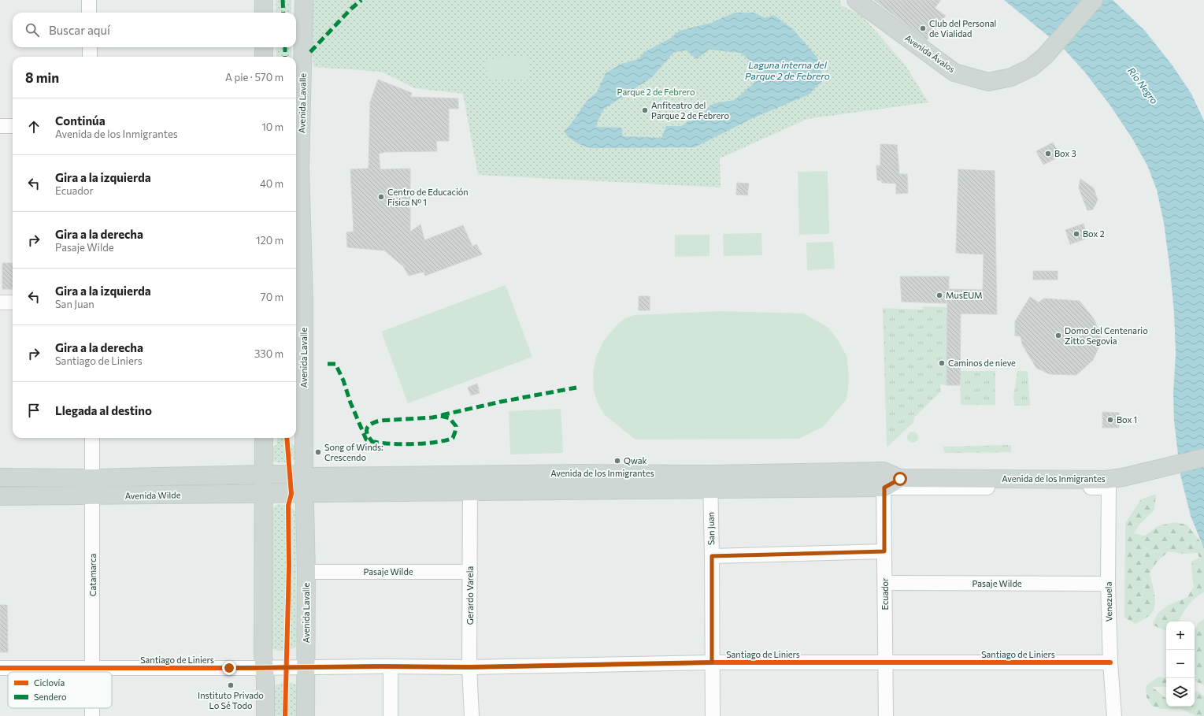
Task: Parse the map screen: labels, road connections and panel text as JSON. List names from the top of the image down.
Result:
{
  "streets": {
    "main road": [
      "Avenida Ávalos",
      "Avenida Lavalle",
      "Avenida de los Inmigrantes",
      "Avenida Wilde"
    ],
    "street": [
      "San Juan",
      "Pasaje Wilde",
      "Catamarca",
      "Ecuador",
      "Gerardo Varela",
      "Venezuela",
      "Santiago de Liniers"
    ]
  },
  "crossings": [
    ["Avenida Lavalle", "Avenida de los Inmigrantes"],
    ["Avenida Lavalle", "Avenida Wilde"],
    ["Avenida Lavalle", "Pasaje Wilde"],
    ["Avenida Lavalle", "Santiago de Liniers"],
    ["Avenida de los Inmigrantes", "Avenida Wilde"],
    ["Avenida de los Inmigrantes", "San Juan"],
    ["Avenida de los Inmigrantes", "Ecuador"],
    ["Avenida de los Inmigrantes", "Gerardo Varela"],
    ["Avenida de los Inmigrantes", "Venezuela"],
    ["Avenida Wilde", "Catamarca"],
    ["San Juan", "Santiago de Liniers"],
    ["Pasaje Wilde", "Ecuador"],
    ["Pasaje Wilde", "Gerardo Varela"],
    ["Pasaje Wilde", "Venezuela"],
    ["Catamarca", "Santiago de Liniers"],
    ["Ecuador", "Santiago de Liniers"],
    ["Gerardo Varela", "Santiago de Liniers"],
    ["Venezuela", "Santiago de Liniers"]
  ],
  "water": ["Laguna interna del Parque 2 de Febrero", "Río Negro"],
  "parks": ["Parque 2 de Febrero"],
  "places": [
    "Club del Personal de Vialidad",
    "Anfiteatro del Parque 2 de Febrero",
    "Box 3",
    "Centro de Educación Física Nº 1",
    "Box 2",
    "MusEUM",
    "Domo del Centenario Zitto Segovia",
    "Caminos de nieve",
    "Box 1",
    "Song of Winds: Crescendo",
    "Qwak",
    "Instituto Privado Lo Sé Todo"
  ],
  "legend": ["Ciclovía", "Sendero"],
  "page": {
    "search": "Buscar aquí",
    "heading": ["8 min", "A pie · 570 m"],
    "list": [
      ["Continúa", "Avenida de los Inmigrantes", "10 m"],
      ["Gira a la izquierda", "Ecuador", "40 m"],
      ["Gira a la derecha", "Pasaje Wilde", "120 m"],
      ["Gira a la izquierda", "San Juan", "70 m"],
      ["Gira a la derecha", "Santiago de Liniers", "330 m"],
      "Llegada al destino"
    ],
    "map_buttons": ["+", "−"]
  }
}
